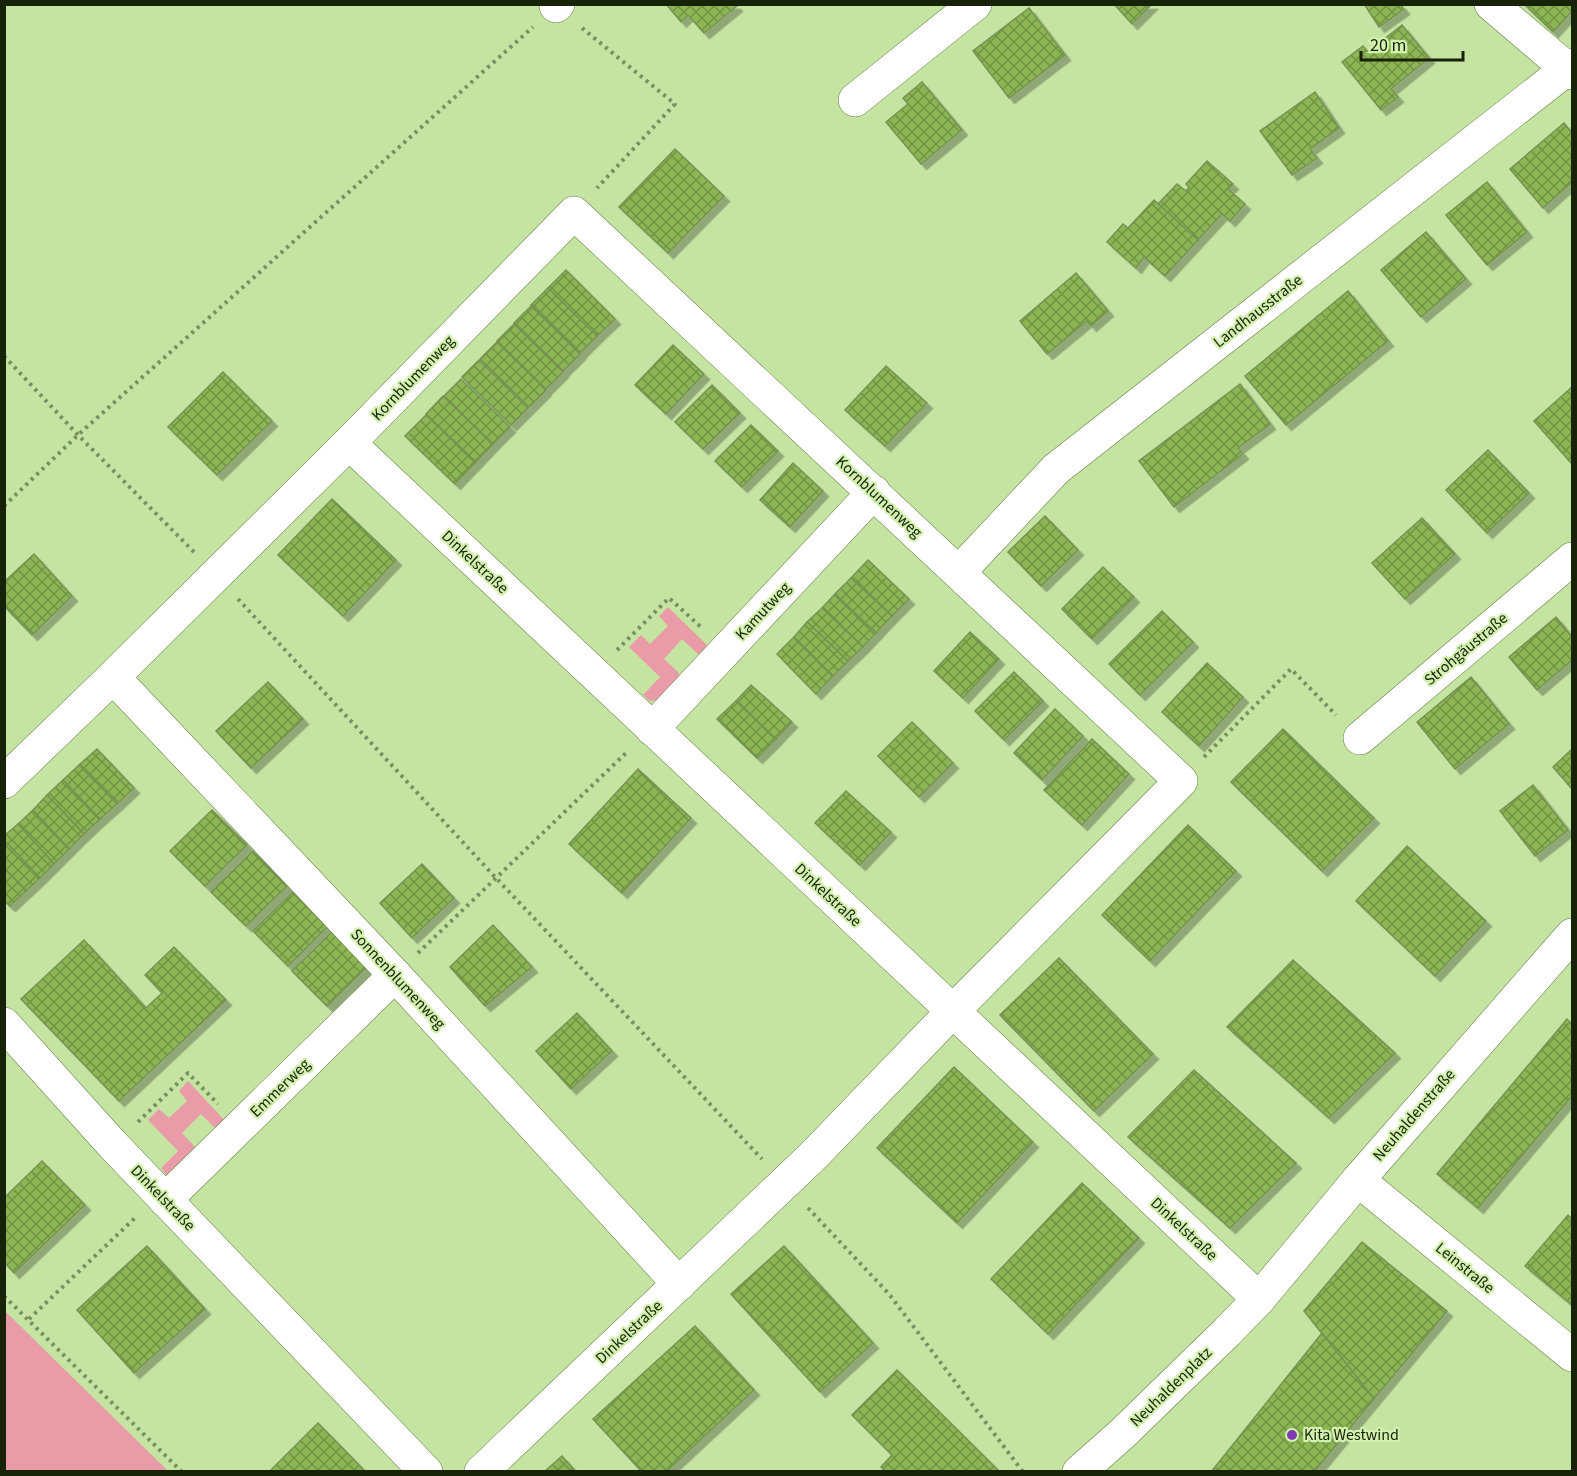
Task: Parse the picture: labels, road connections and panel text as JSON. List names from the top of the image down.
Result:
{
  "streets": {
    "street": [
      "Landhausstraße",
      "Kornblumenweg",
      "Dinkelstraße",
      "Kamutweg",
      "Strohgäustraße",
      "Sonnenblumenweg",
      "Emmerweg",
      "Neuhaldenstraße",
      "Leinstraße",
      "Neuhaldenplatz"
    ]
  },
  "crossings": [
    ["Landhausstraße", "Kornblumenweg"],
    ["Kornblumenweg", "Dinkelstraße"],
    ["Kornblumenweg", "Kamutweg"],
    ["Dinkelstraße", "Kamutweg"],
    ["Dinkelstraße", "Sonnenblumenweg"],
    ["Dinkelstraße", "Emmerweg"],
    ["Dinkelstraße", "Neuhaldenstraße"],
    ["Dinkelstraße", "Neuhaldenplatz"],
    ["Sonnenblumenweg", "Emmerweg"],
    ["Neuhaldenstraße", "Leinstraße"],
    ["Neuhaldenstraße", "Neuhaldenplatz"]
  ],
  "places": ["Kita Westwind"],
  "scale_bar": "20 m"
}
